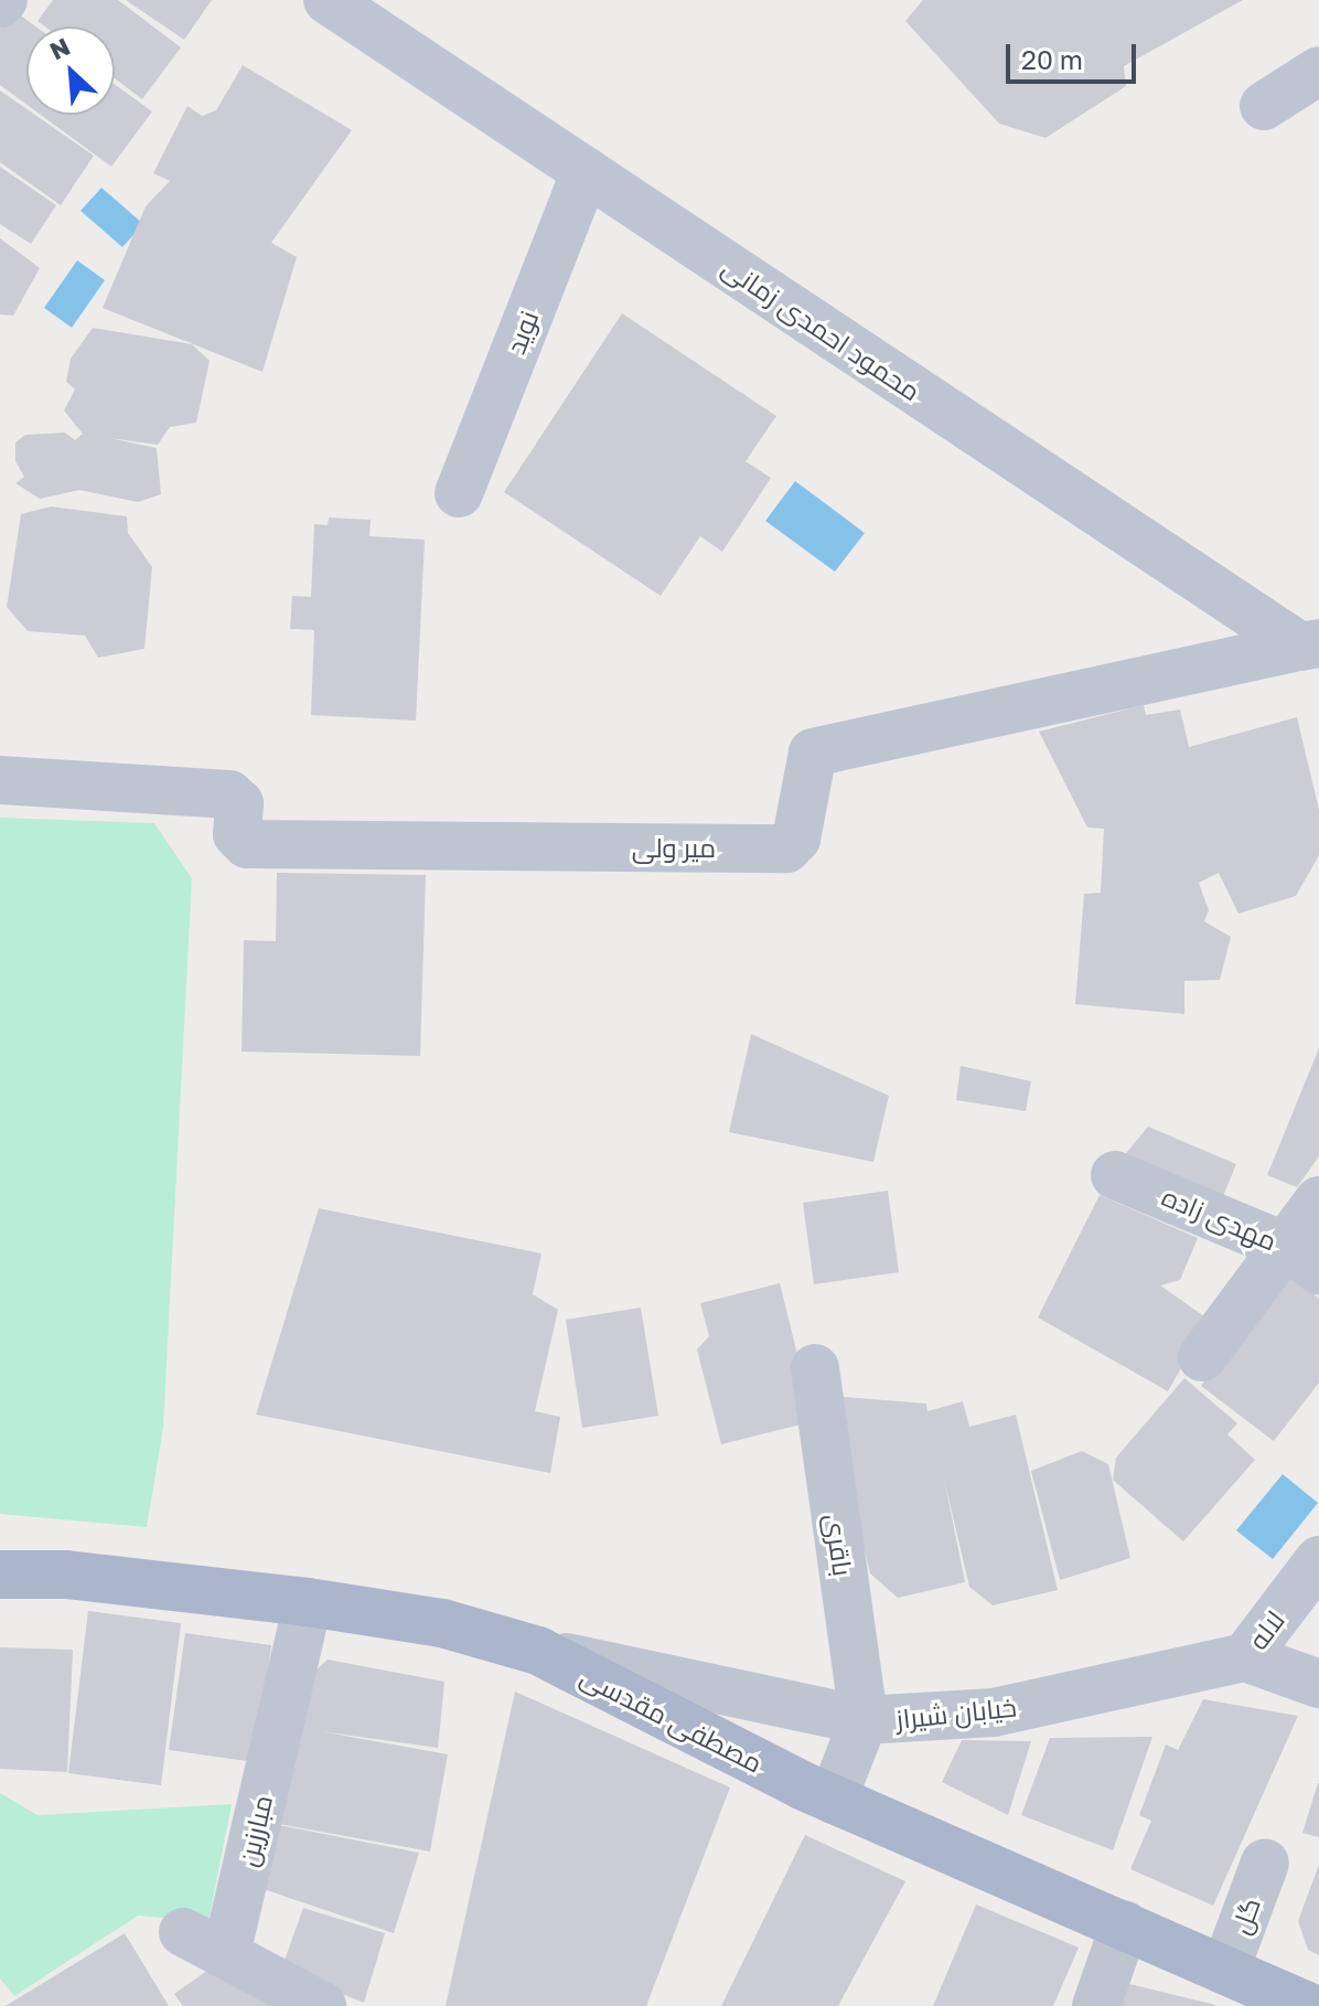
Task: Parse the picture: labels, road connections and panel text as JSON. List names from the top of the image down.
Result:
{
  "streets": {
    "main road": ["مصطفی مقدسی"],
    "street": [
      "محمود احمدی زمانی",
      "نوید",
      "میر ولی",
      "مهدی زاده",
      "باقری",
      "لاله",
      "خیابان شیراز",
      "مبارزین",
      "گل"
    ]
  },
  "crossings": [
    ["محمود احمدی زمانی", "نوید"],
    ["محمود احمدی زمانی", "میر ولی"],
    ["باقری", "خیابان شیراز"],
    ["لاله", "خیابان شیراز"],
    ["خیابان شیراز", "مصطفی مقدسی"],
    ["مصطفی مقدسی", "مبارزین"],
    ["مصطفی مقدسی", "گل"]
  ],
  "scale_bar": "20 m",
  "north": "top left"
}
